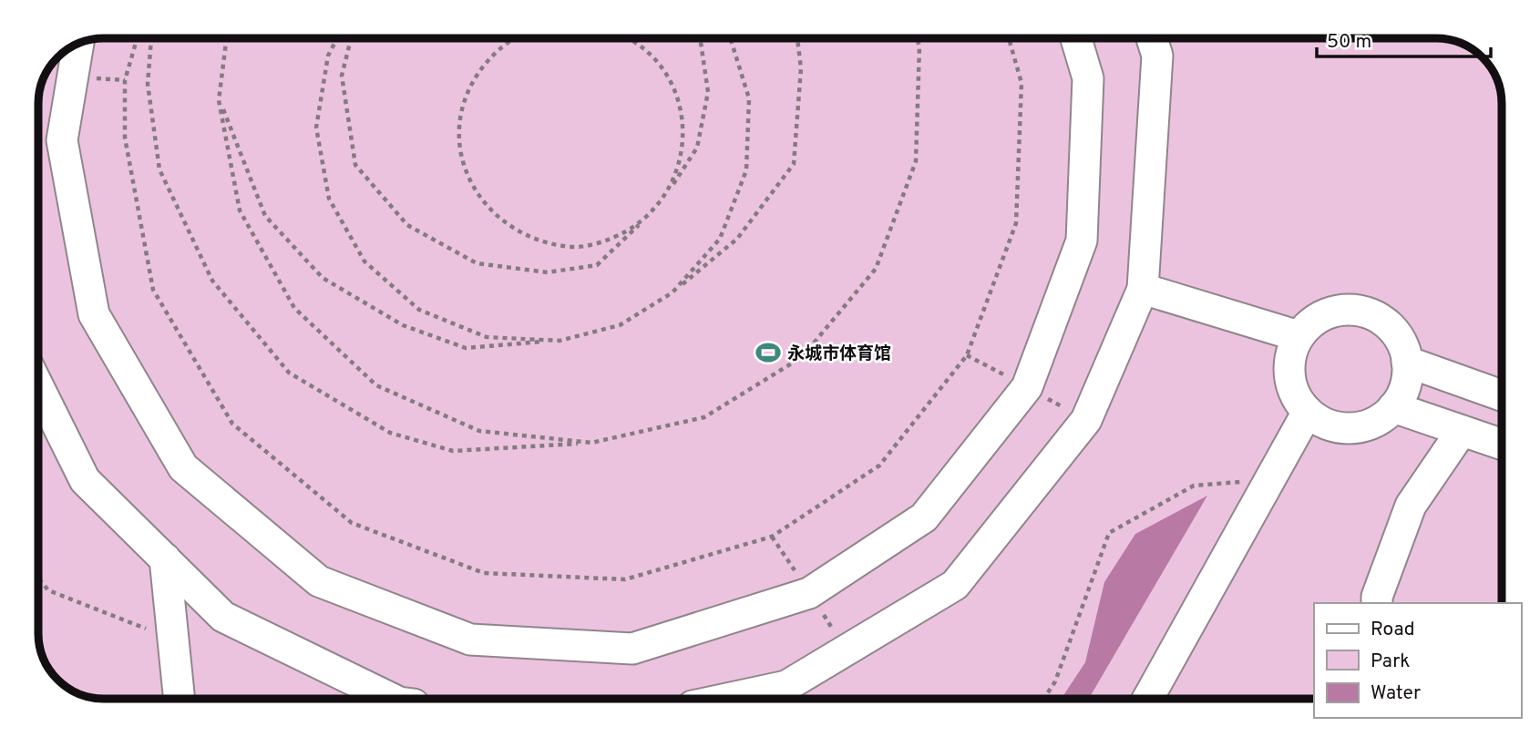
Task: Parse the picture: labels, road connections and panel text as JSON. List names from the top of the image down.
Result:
{
  "places": {
    "sports": ["永城市体育馆"]
  },
  "legend": ["Road", "Park", "Water"],
  "scale_bar": "50 m"
}
